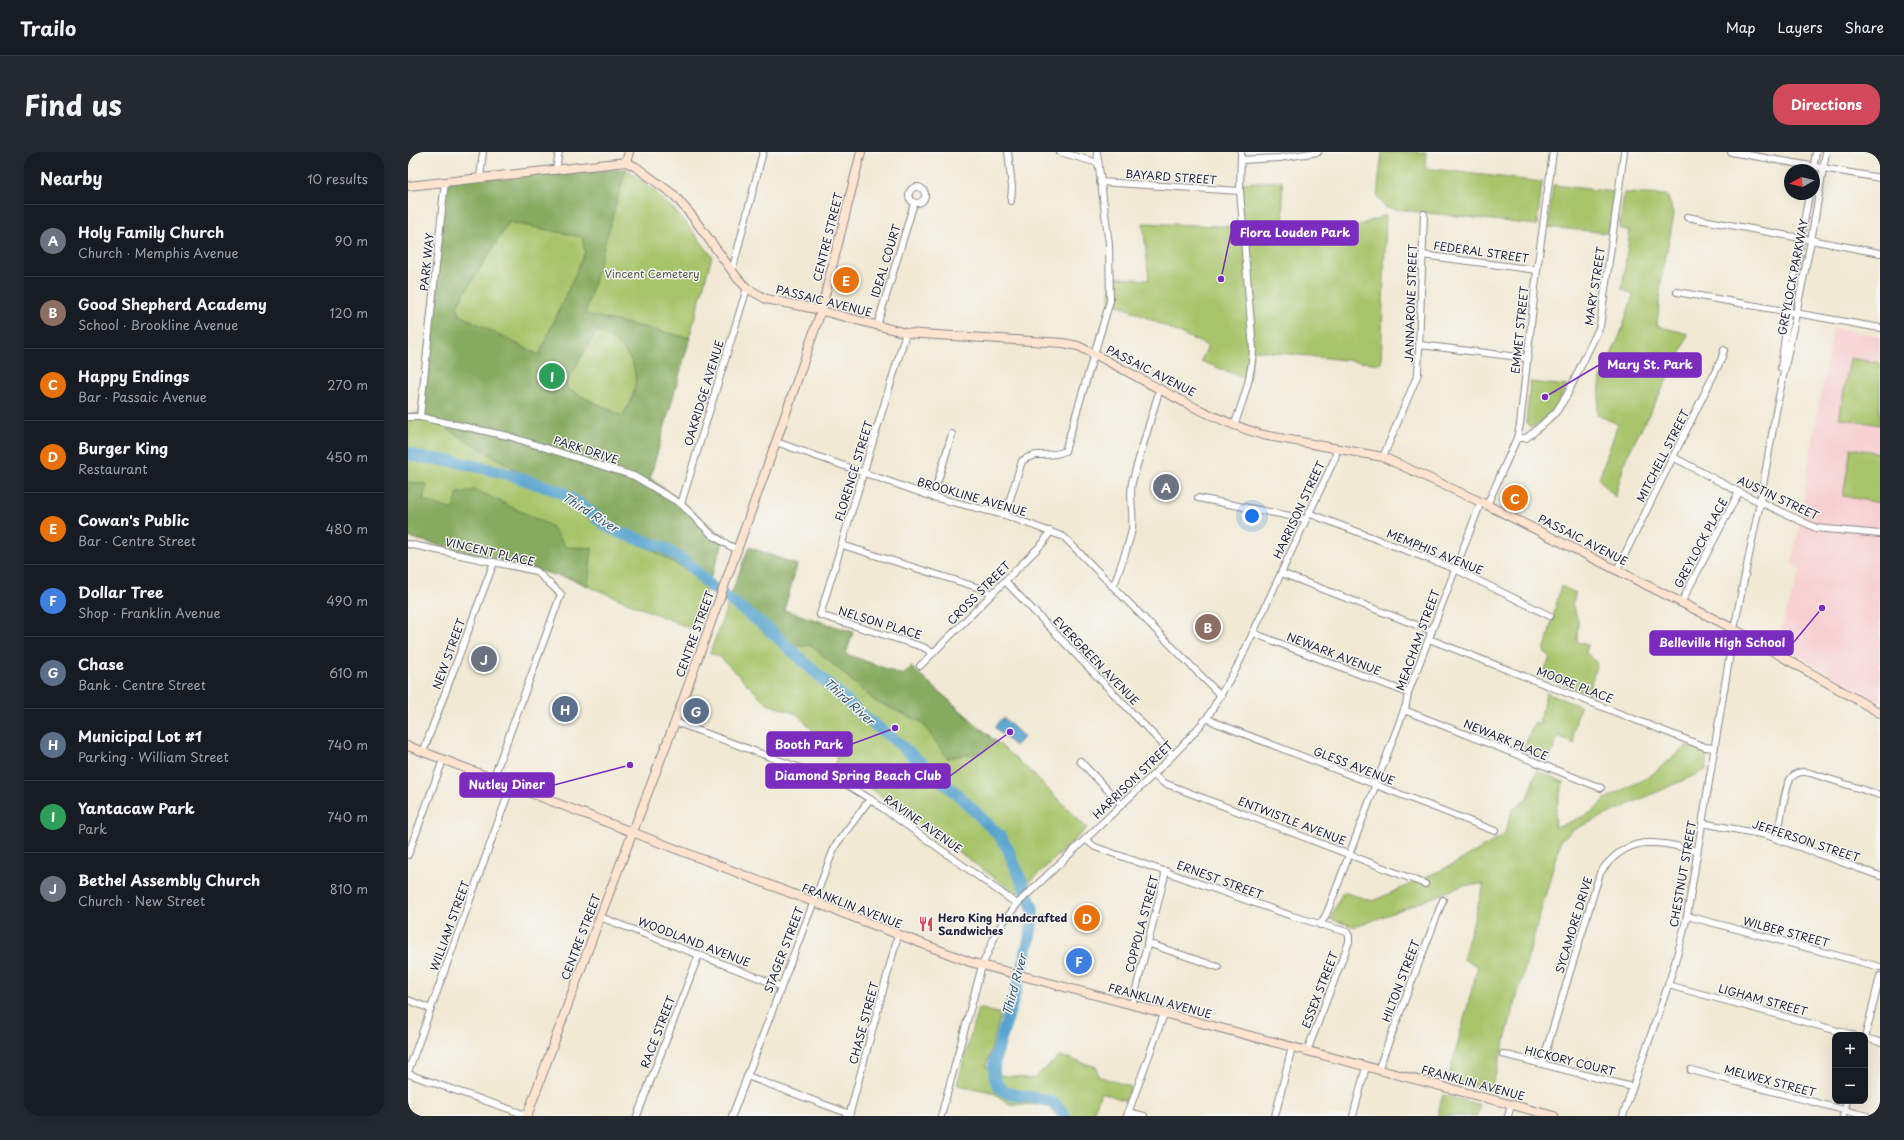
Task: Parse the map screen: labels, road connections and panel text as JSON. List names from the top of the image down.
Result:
{
  "streets": {
    "street": [
      "BAYARD STREET",
      "CENTRE STREET",
      "FEDERAL STREET",
      "IDEAL COURT",
      "PARK WAY",
      "GREYLOCK PARKWAY",
      "MARY STREET",
      "PASSAIC AVENUE",
      "JANNARONE STREET",
      "EMMET STREET",
      "OAKRIDGE AVENUE",
      "PARK DRIVE",
      "MITCHELL STREET",
      "FLORENCE STREET",
      "BROOKLINE AVENUE",
      "AUSTIN STREET",
      "HARRISON STREET",
      "GREYLOCK PLACE",
      "VINCENT PLACE",
      "MEMPHIS AVENUE",
      "CROSS STREET",
      "NELSON PLACE",
      "MEACHAM STREET",
      "NEW STREET",
      "NEWARK AVENUE",
      "EVERGREEN AVENUE",
      "MOORE PLACE",
      "NEWARK PLACE",
      "GLESS AVENUE",
      "ENTWISTLE AVENUE",
      "RAVINE AVENUE",
      "JEFFERSON STREET",
      "CHESTNUT STREET",
      "ERNEST STREET",
      "FRANKLIN AVENUE",
      "COPPOLA STREET",
      "SYCAMORE DRIVE",
      "WILLIAM STREET",
      "WILBER STREET",
      "WOODLAND AVENUE",
      "STAGER STREET",
      "HILTON STREET",
      "ESSEX STREET",
      "LIGHAM STREET",
      "CHASE STREET",
      "RACE STREET",
      "HICKORY COURT",
      "MELWEX STREET"
    ]
  },
  "crossings": [
    ["CENTRE STREET", "PASSAIC AVENUE"],
    ["CENTRE STREET", "PARK DRIVE"],
    ["CENTRE STREET", "BROOKLINE AVENUE"],
    ["CENTRE STREET", "RAVINE AVENUE"],
    ["CENTRE STREET", "FRANKLIN AVENUE"],
    ["CENTRE STREET", "WOODLAND AVENUE"],
    ["FEDERAL STREET", "JANNARONE STREET"],
    ["FEDERAL STREET", "EMMET STREET"],
    ["IDEAL COURT", "PASSAIC AVENUE"],
    ["PARK WAY", "PARK DRIVE"],
    ["GREYLOCK PARKWAY", "PASSAIC AVENUE"],
    ["GREYLOCK PARKWAY", "AUSTIN STREET"],
    ["GREYLOCK PARKWAY", "CHESTNUT STREET"],
    ["MARY STREET", "EMMET STREET"],
    ["PASSAIC AVENUE", "JANNARONE STREET"],
    ["PASSAIC AVENUE", "EMMET STREET"],
    ["PASSAIC AVENUE", "OAKRIDGE AVENUE"],
    ["PASSAIC AVENUE", "MITCHELL STREET"],
    ["PASSAIC AVENUE", "FLORENCE STREET"],
    ["PASSAIC AVENUE", "HARRISON STREET"],
    ["PASSAIC AVENUE", "GREYLOCK PLACE"],
    ["PASSAIC AVENUE", "MEACHAM STREET"],
    ["PASSAIC AVENUE", "CHESTNUT STREET"],
    ["EMMET STREET", "MEACHAM STREET"],
    ["OAKRIDGE AVENUE", "PARK DRIVE"],
    ["MITCHELL STREET", "AUSTIN STREET"],
    ["FLORENCE STREET", "BROOKLINE AVENUE"],
    ["FLORENCE STREET", "NELSON PLACE"],
    ["BROOKLINE AVENUE", "HARRISON STREET"],
    ["BROOKLINE AVENUE", "CROSS STREET"],
    ["AUSTIN STREET", "GREYLOCK PLACE"],
    ["HARRISON STREET", "MEMPHIS AVENUE"],
    ["HARRISON STREET", "NEWARK AVENUE"],
    ["HARRISON STREET", "EVERGREEN AVENUE"],
    ["HARRISON STREET", "GLESS AVENUE"],
    ["HARRISON STREET", "ENTWISTLE AVENUE"],
    ["HARRISON STREET", "RAVINE AVENUE"],
    ["HARRISON STREET", "ERNEST STREET"],
    ["HARRISON STREET", "FRANKLIN AVENUE"],
    ["VINCENT PLACE", "NEW STREET"],
    ["VINCENT PLACE", "FRANKLIN AVENUE"],
    ["MEMPHIS AVENUE", "MEACHAM STREET"],
    ["CROSS STREET", "NELSON PLACE"],
    ["CROSS STREET", "EVERGREEN AVENUE"],
    ["MEACHAM STREET", "NEWARK AVENUE"],
    ["MEACHAM STREET", "MOORE PLACE"],
    ["MEACHAM STREET", "NEWARK PLACE"],
    ["MEACHAM STREET", "GLESS AVENUE"],
    ["MEACHAM STREET", "ENTWISTLE AVENUE"],
    ["MEACHAM STREET", "ERNEST STREET"],
    ["NEW STREET", "FRANKLIN AVENUE"],
    ["MOORE PLACE", "CHESTNUT STREET"],
    ["RAVINE AVENUE", "STAGER STREET"],
    ["JEFFERSON STREET", "CHESTNUT STREET"],
    ["CHESTNUT STREET", "SYCAMORE DRIVE"],
    ["CHESTNUT STREET", "WILBER STREET"],
    ["CHESTNUT STREET", "LIGHAM STREET"],
    ["CHESTNUT STREET", "HICKORY COURT"],
    ["ERNEST STREET", "COPPOLA STREET"],
    ["ERNEST STREET", "ESSEX STREET"],
    ["FRANKLIN AVENUE", "COPPOLA STREET"],
    ["FRANKLIN AVENUE", "WILLIAM STREET"],
    ["FRANKLIN AVENUE", "STAGER STREET"],
    ["FRANKLIN AVENUE", "HILTON STREET"],
    ["FRANKLIN AVENUE", "ESSEX STREET"],
    ["FRANKLIN AVENUE", "CHASE STREET"],
    ["SYCAMORE DRIVE", "HICKORY COURT"],
    ["WOODLAND AVENUE", "STAGER STREET"],
    ["WOODLAND AVENUE", "RACE STREET"]
  ],
  "water": ["Third River"],
  "parks": ["Vincent Cemetery"],
  "places": {
    "other": [
      "Flora Louden Park",
      "Mary St. Park",
      "Belleville High School",
      "Booth Park",
      "Diamond Spring Beach Club",
      "Nutley Diner"
    ],
    "restaurant": ["Hero King Handcrafted Sandwiches"]
  },
  "north": "left",
  "page": {
    "header": "Trailo",
    "nav": ["Map", "Layers", "Share"],
    "title": "Find us",
    "buttons": "Directions",
    "heading": ["Nearby", "10 results"],
    "list": [
      {
        "mark": "A",
        "name": "Holy Family Church",
        "note": "Church · Memphis Avenue",
        "value": "90 m"
      },
      {
        "mark": "B",
        "name": "Good Shepherd Academy",
        "note": "School · Brookline Avenue",
        "value": "120 m"
      },
      {
        "mark": "C",
        "name": "Happy Endings",
        "note": "Bar · Passaic Avenue",
        "value": "270 m"
      },
      {
        "mark": "D",
        "name": "Burger King",
        "note": "Restaurant",
        "value": "450 m"
      },
      {
        "mark": "E",
        "name": "Cowan's Public",
        "note": "Bar · Centre Street",
        "value": "480 m"
      },
      {
        "mark": "F",
        "name": "Dollar Tree",
        "note": "Shop · Franklin Avenue",
        "value": "490 m"
      },
      {
        "mark": "G",
        "name": "Chase",
        "note": "Bank · Centre Street",
        "value": "610 m"
      },
      {
        "mark": "H",
        "name": "Municipal Lot #1",
        "note": "Parking · William Street",
        "value": "740 m"
      },
      {
        "mark": "I",
        "name": "Yantacaw Park",
        "note": "Park",
        "value": "740 m"
      },
      {
        "mark": "J",
        "name": "Bethel Assembly Church",
        "note": "Church · New Street",
        "value": "810 m"
      }
    ],
    "pins": [
      "E",
      "I",
      "A",
      "C",
      "B",
      "J",
      "H",
      "G",
      "D",
      "F"
    ],
    "map_buttons": ["+", "−"]
  }
}
